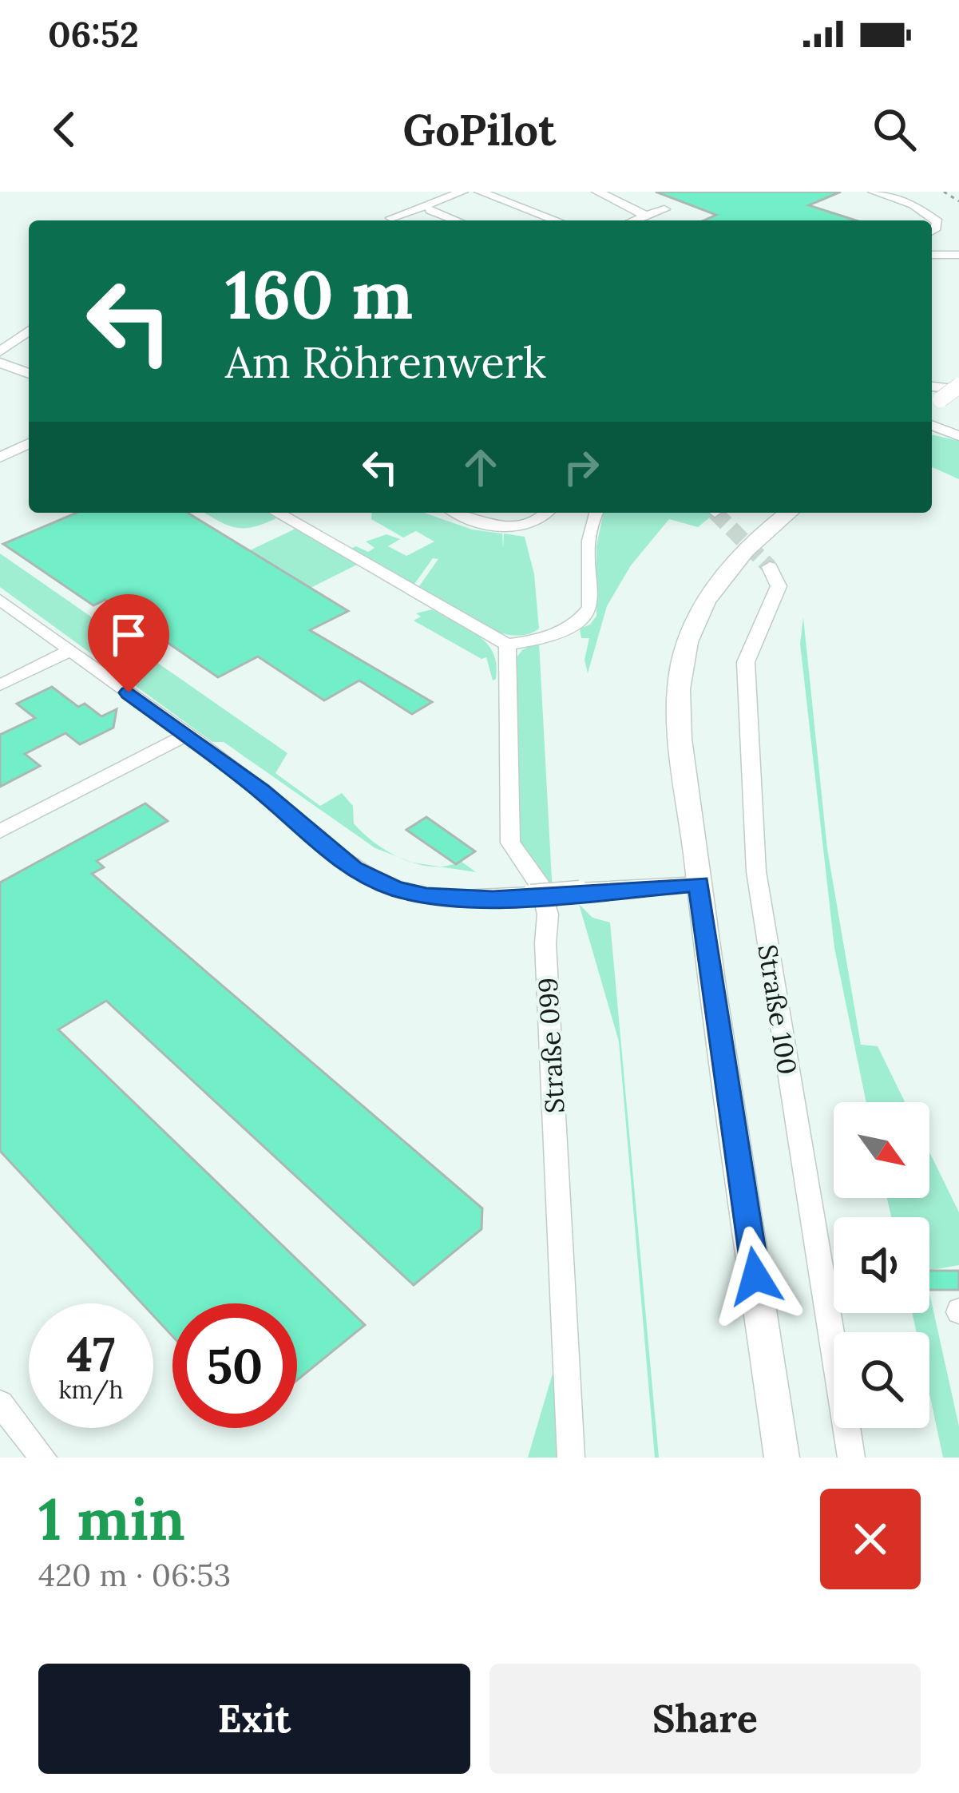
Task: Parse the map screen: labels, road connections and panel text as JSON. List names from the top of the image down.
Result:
{
  "streets": {
    "street": ["Straße 100", "Straße 099"]
  },
  "north": "bottom right",
  "page": {
    "status": "06:52",
    "header": "GoPilot",
    "turn": ["160 m", "Am Röhrenwerk"],
    "speed": "47 km/h",
    "limit": "50",
    "heading": ["1 min", "420 m · 06:53"],
    "buttons": ["Exit", "Share"]
  }
}
